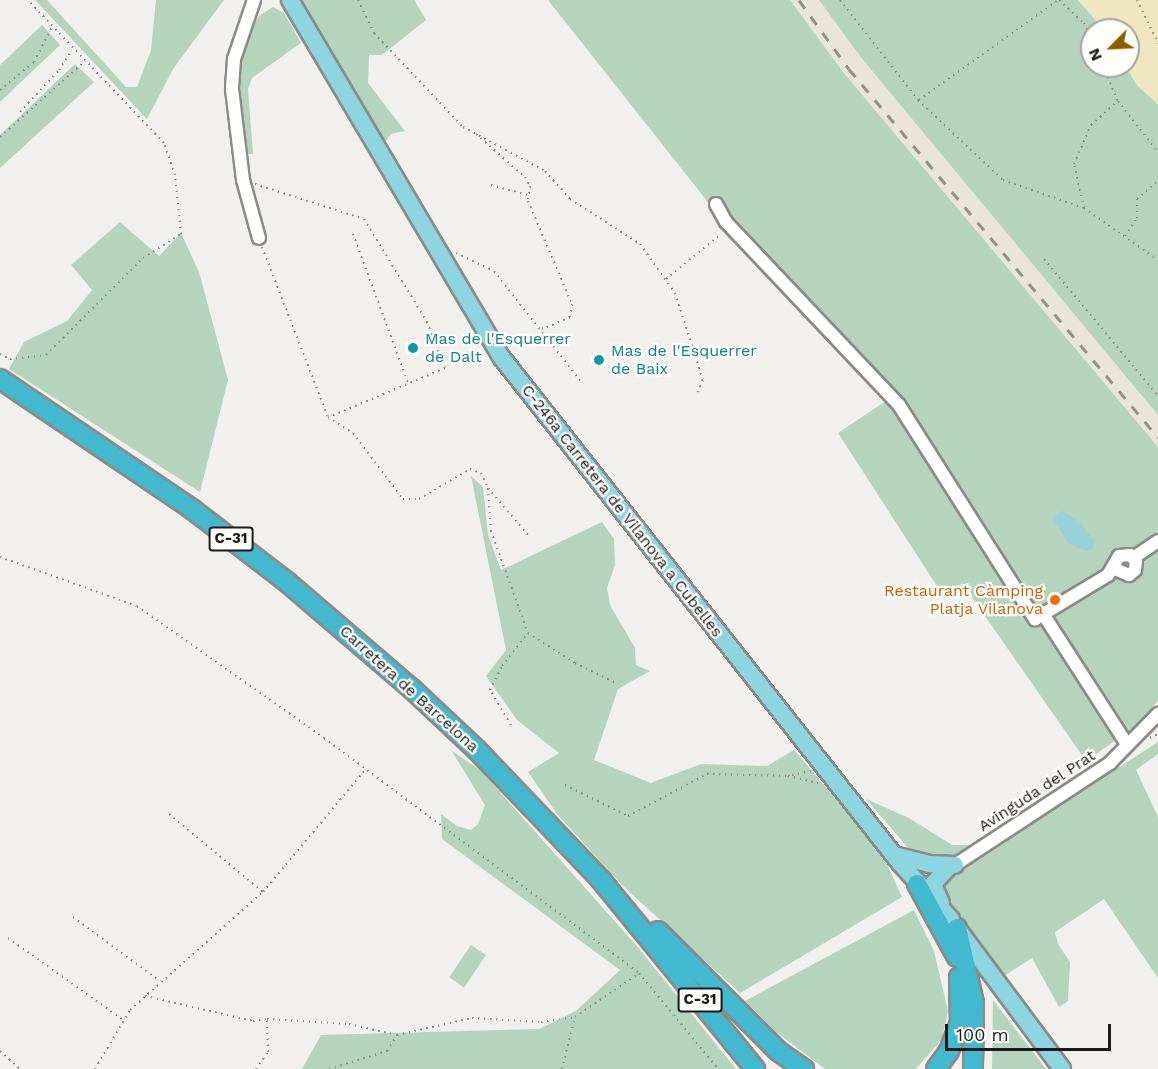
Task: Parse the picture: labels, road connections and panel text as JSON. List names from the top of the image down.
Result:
{
  "streets": {
    "highway": ["C-31", "Carretera de Barcelona"],
    "main road": ["C-246a Carretera de Vilanova a Cubelles"],
    "street": ["Avinguda del Prat"]
  },
  "places": ["Mas de l'Esquerrer de Dalt", "Mas de l'Esquerrer de Baix", "Restaurant Càmping Platja Vilanova"],
  "scale_bar": "100 m",
  "north": "bottom left"
}
